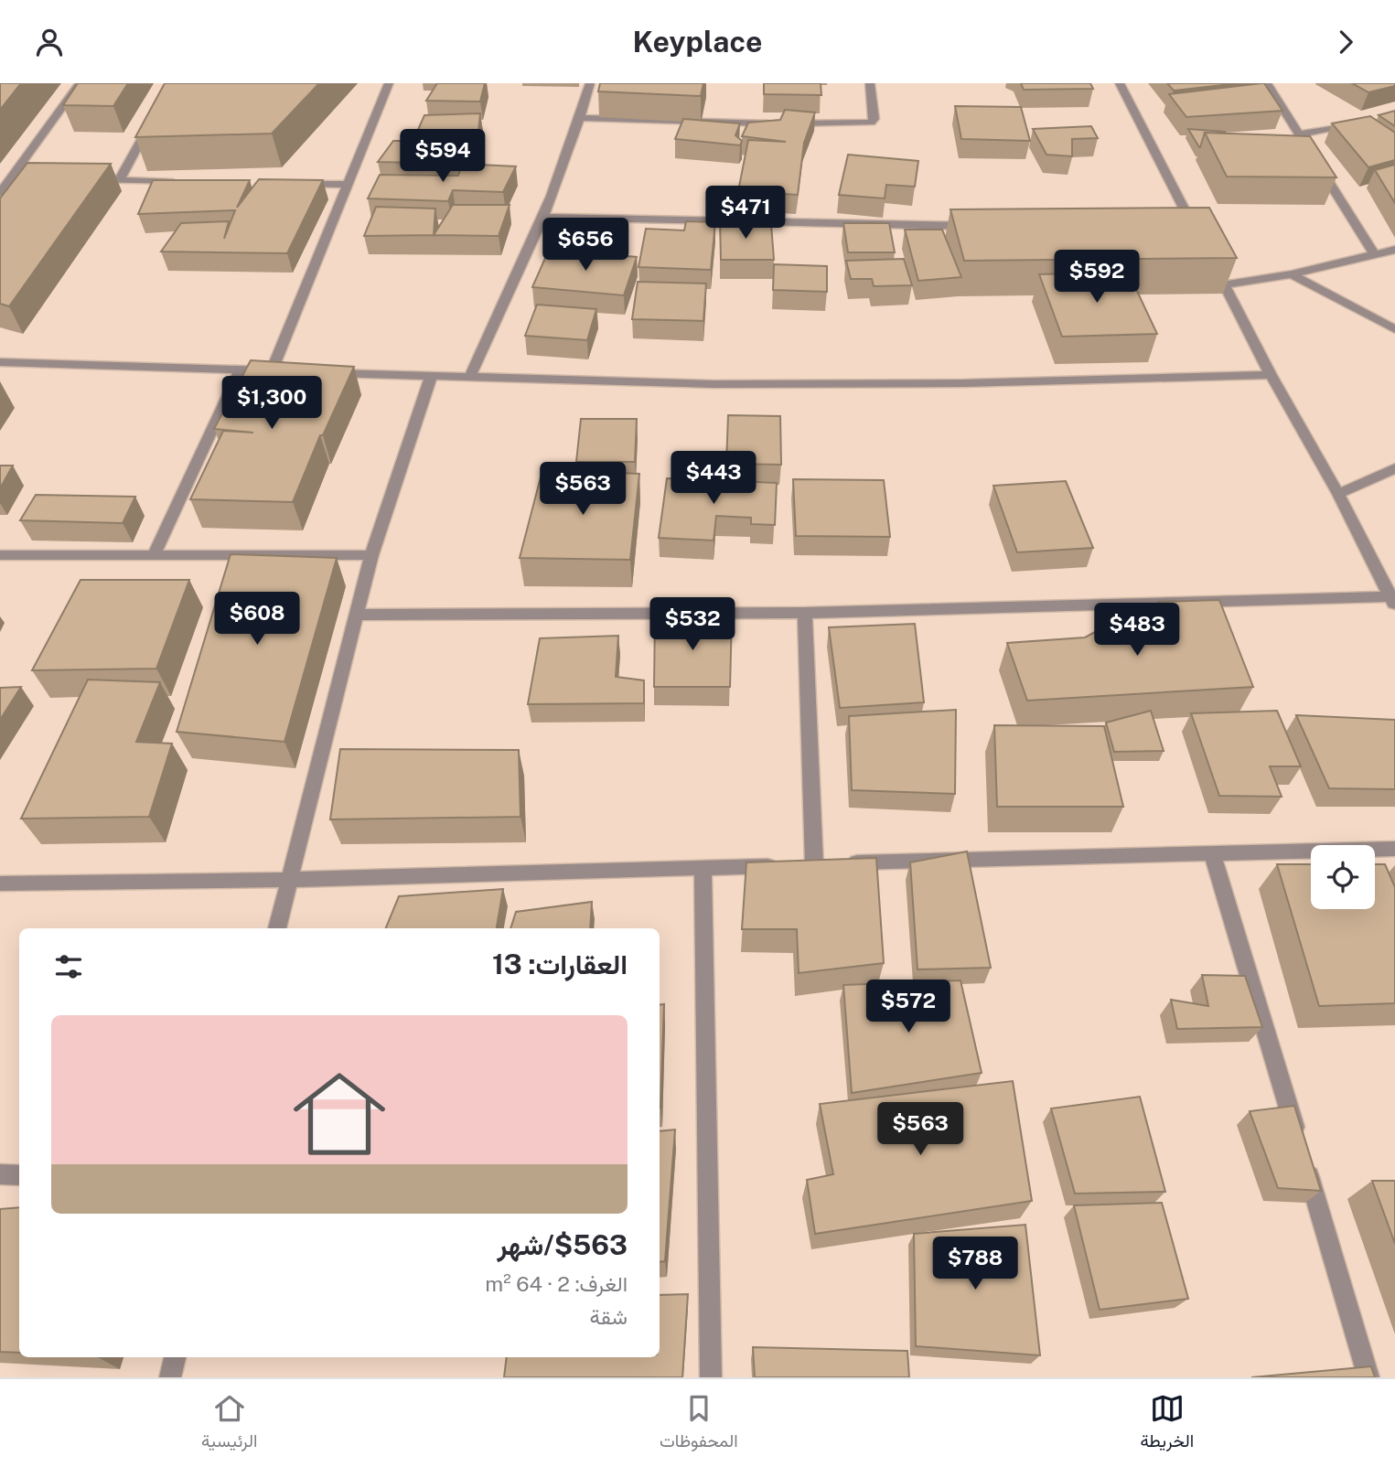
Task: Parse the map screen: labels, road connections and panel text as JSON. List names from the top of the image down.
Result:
{
  "page": {
    "header": "Keyplace",
    "price": [
      "$594",
      "$471",
      "$656",
      "$592",
      "$1,300",
      "$443",
      "$563",
      "$608",
      "$532",
      "$483",
      "$572",
      "$563",
      "$788"
    ],
    "heading": "العقارات: 13",
    "list": [
      {
        "name": "$563/شهر",
        "note": "الغرف: 2 · 64 m² · شقة"
      }
    ],
    "tabs": ["الخريطة", "المحفوظات", "الرئيسية"]
  }
}
